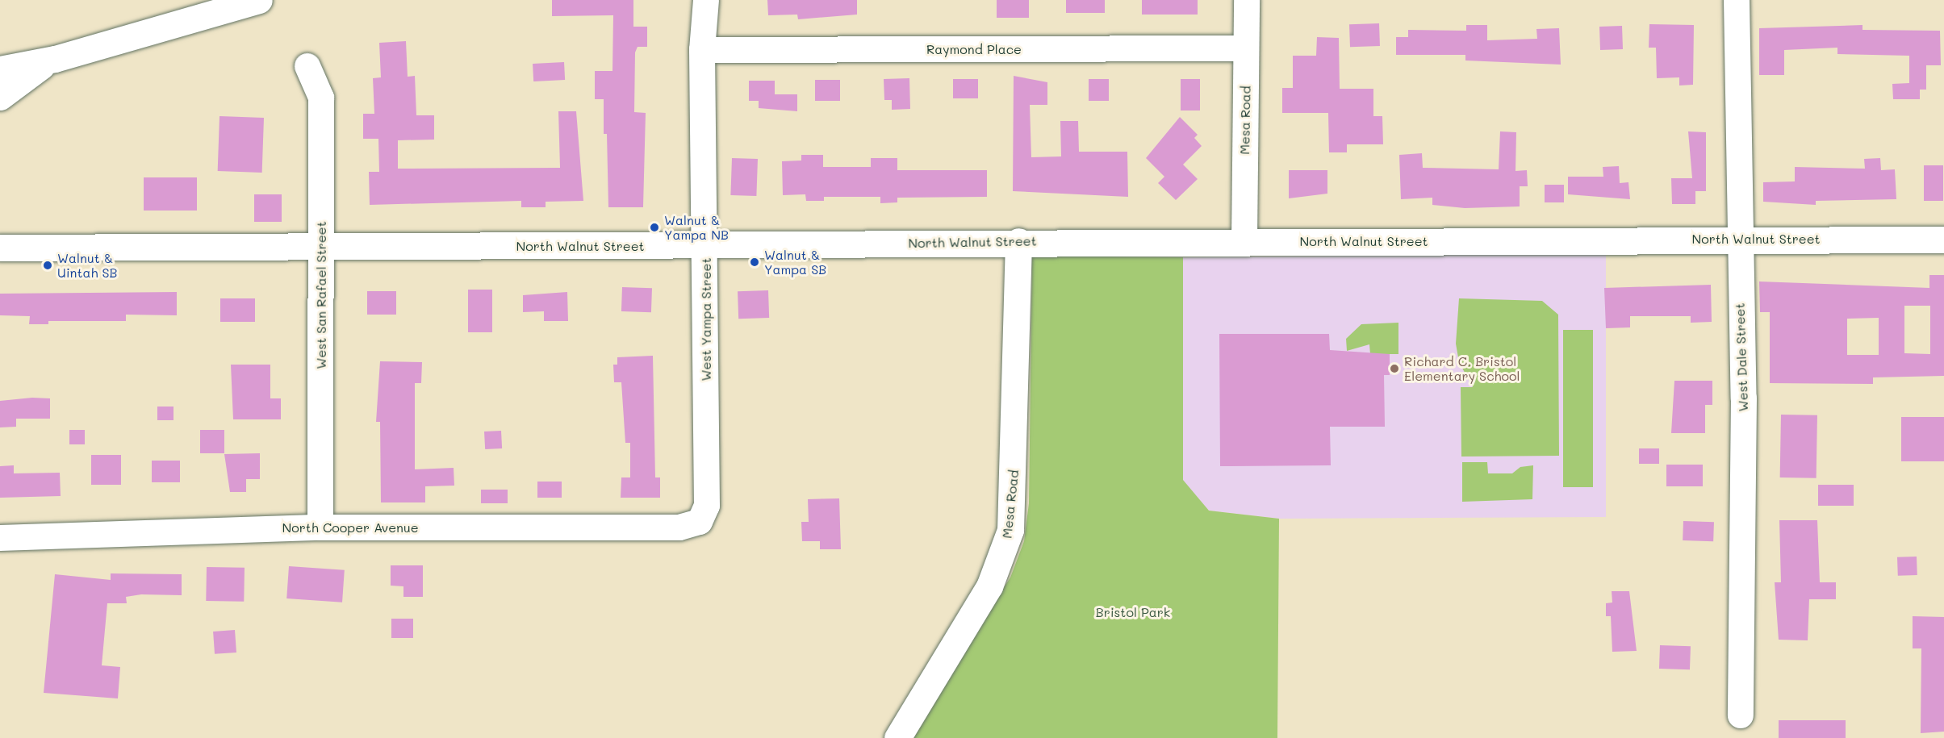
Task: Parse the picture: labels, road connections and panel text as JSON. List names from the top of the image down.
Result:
{
  "streets": {
    "main road": ["Mesa Road", "North Walnut Street"],
    "street": [
      "Raymond Place",
      "West San Rafael Street",
      "West Yampa Street",
      "West Dale Street",
      "North Cooper Avenue"
    ]
  },
  "crossings": [
    ["Raymond Place", "Mesa Road"],
    ["Raymond Place", "West Yampa Street"],
    ["Mesa Road", "North Walnut Street"],
    ["North Walnut Street", "West San Rafael Street"],
    ["North Walnut Street", "West Yampa Street"],
    ["North Walnut Street", "West Dale Street"],
    ["West San Rafael Street", "North Cooper Avenue"],
    ["West Yampa Street", "North Cooper Avenue"]
  ],
  "parks": ["Bristol Park"],
  "places": [
    "Walnut & Yampa NB",
    "Walnut & Yampa SB",
    "Walnut & Uintah SB",
    "Richard C. Bristol Elementary School"
  ]
}
